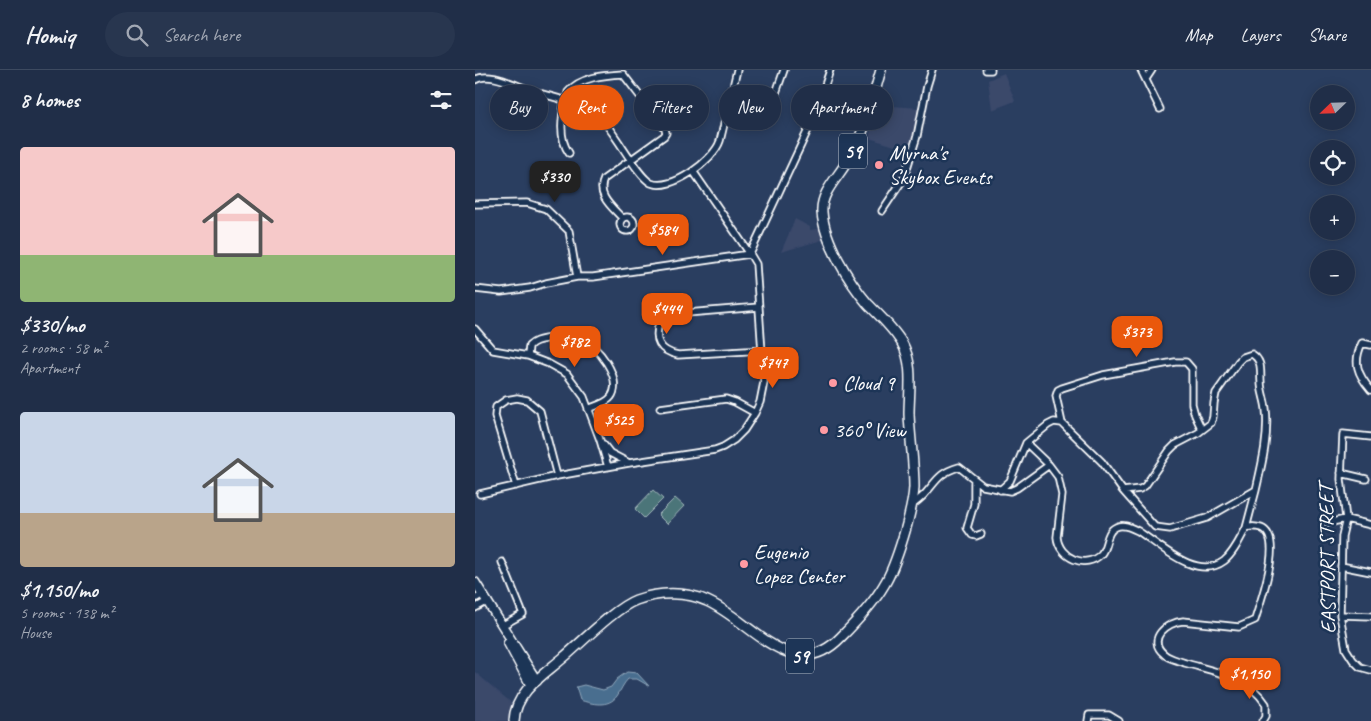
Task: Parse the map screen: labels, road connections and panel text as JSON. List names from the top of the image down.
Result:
{
  "streets": {
    "main road": ["59"],
    "street": ["EASTPORT STREET"]
  },
  "places": [
    "Myrna's Skybox Events",
    "Cloud 9",
    "360° View",
    "Eugenio Lopez Center"
  ],
  "north": "bottom left",
  "page": {
    "header": "Homiq",
    "search": "Search here",
    "nav": ["Map", "Layers", "Share"],
    "heading": "8 homes",
    "map_buttons": ["+", "−"],
    "chip": [
      "Buy",
      "Rent",
      "Filters",
      "New",
      "Apartment"
    ],
    "list": [
      {
        "name": "$330/mo",
        "note": "2 rooms · 58 m² · Apartment"
      },
      {
        "name": "$1,150/mo",
        "note": "5 rooms · 138 m² · House"
      }
    ],
    "price": [
      "$330",
      "$584",
      "$444",
      "$373",
      "$782",
      "$747",
      "$525",
      "$1,150"
    ]
  }
}
